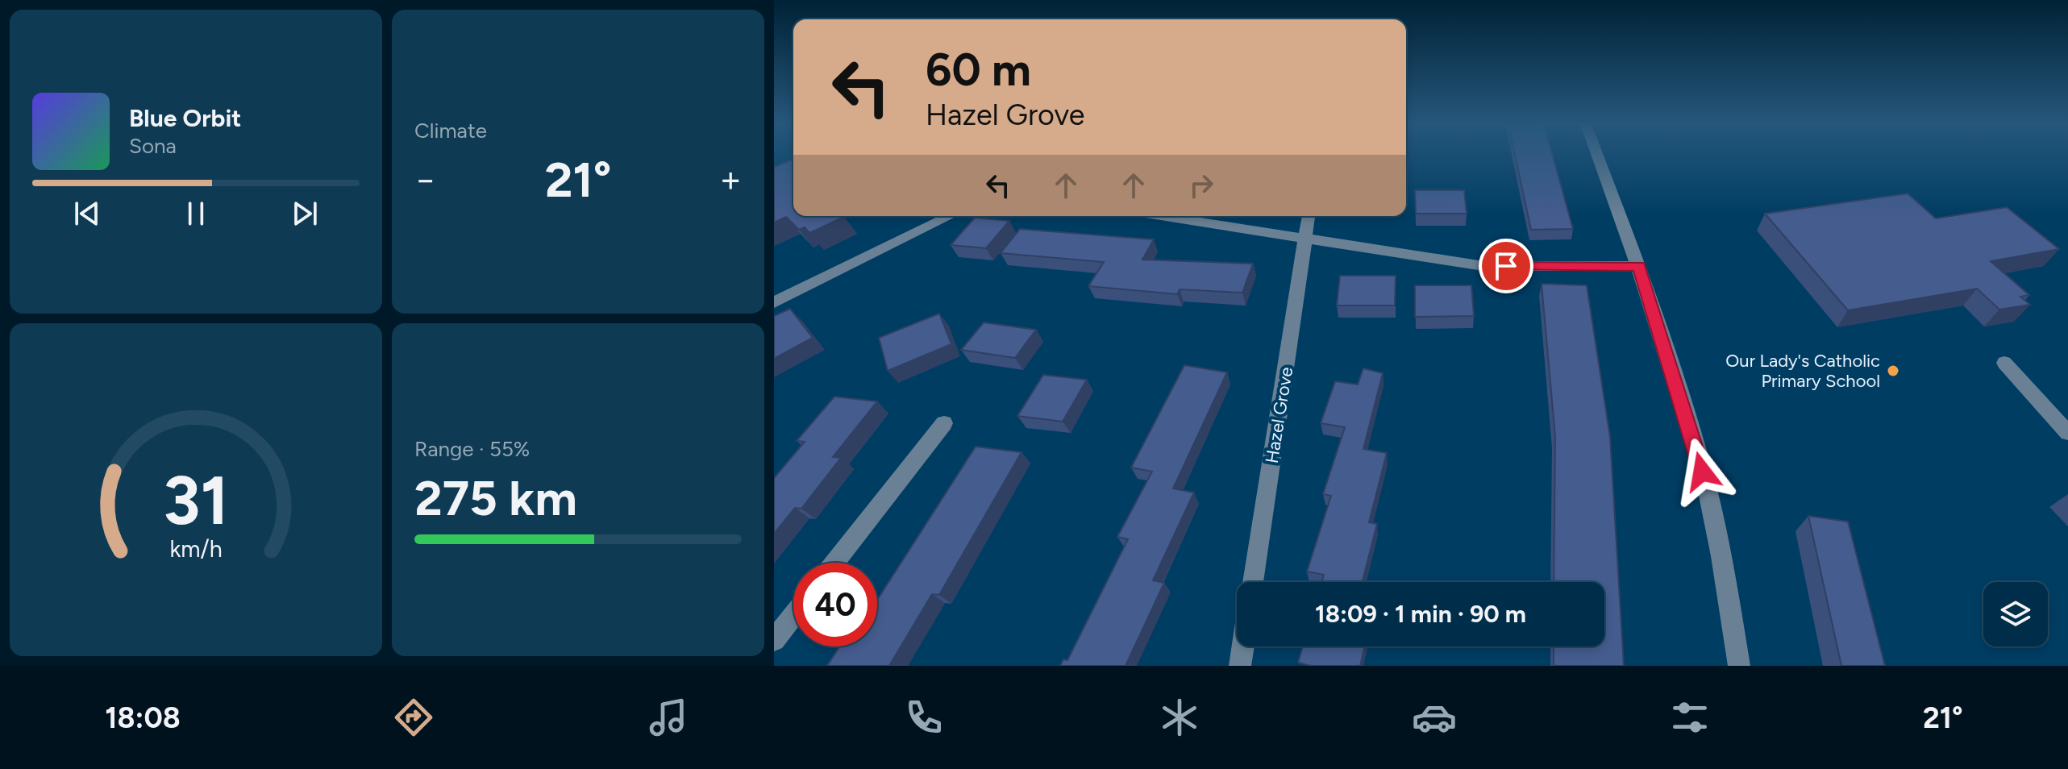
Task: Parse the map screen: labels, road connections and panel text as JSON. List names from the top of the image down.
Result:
{
  "streets": {
    "street": ["Hazel Grove"]
  },
  "places": ["Our Lady's Catholic Primary School"],
  "page": {
    "tile": [
      "Climate",
      ["Range · 55%", "275 km"]
    ],
    "turn": ["60 m", "Hazel Grove"],
    "song": ["Blue Orbit", "Sona"],
    "heat": ["−", "21°", "+"],
    "limit": "40",
    "trip": "18:09 · 1 min · 90 m",
    "tabs": ["18:08", "21°"],
    "gauge": ["31", "km/h"]
  }
}
